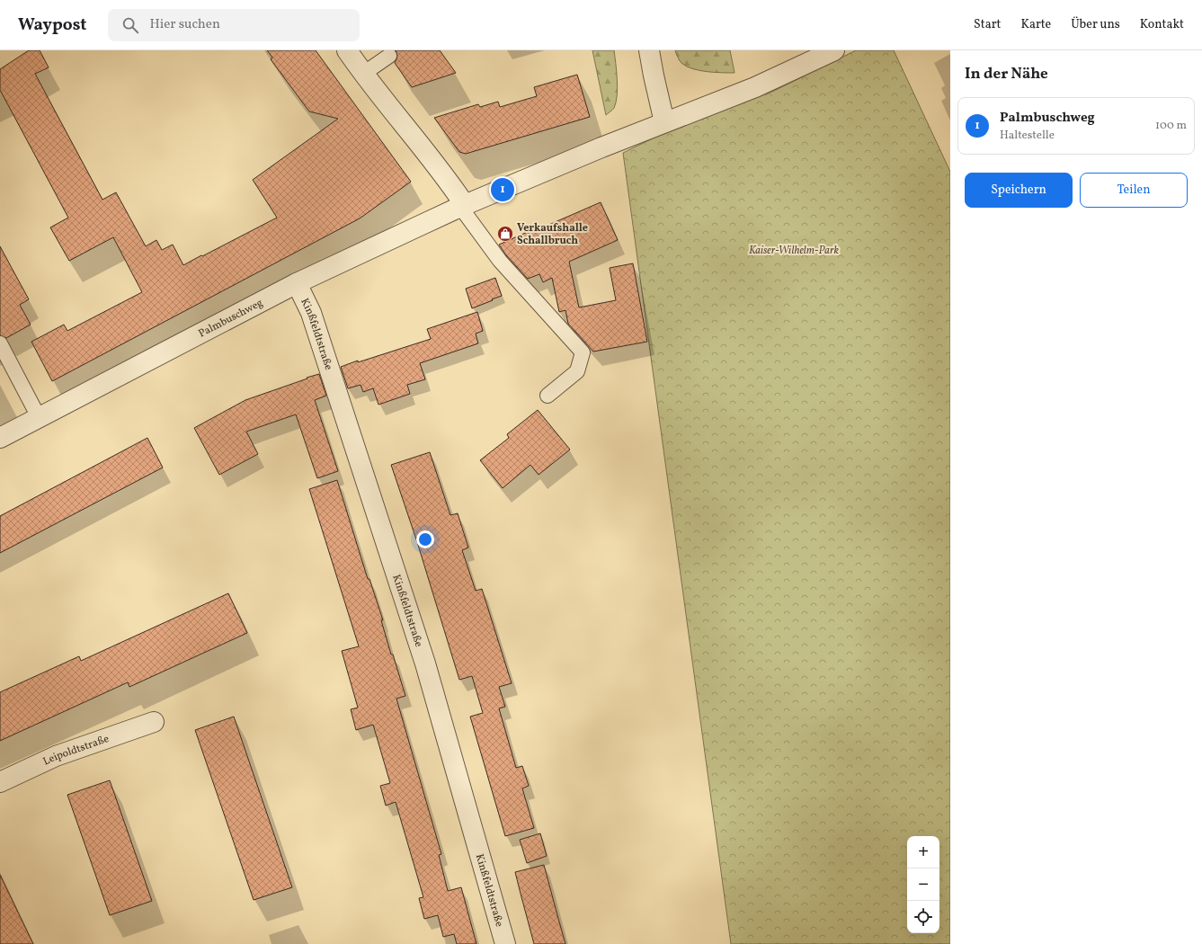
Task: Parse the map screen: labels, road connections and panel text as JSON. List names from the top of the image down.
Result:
{
  "streets": {
    "street": ["Palmbuschweg", "Kinßfeldtstraße", "Leipoldtstraße"]
  },
  "crossings": [
    ["Palmbuschweg", "Kinßfeldtstraße"]
  ],
  "parks": ["Kaiser-Wilhelm-Park"],
  "places": {
    "shop": ["Verkaufshalle Schallbruch"]
  },
  "page": {
    "header": "Waypost",
    "search": "Hier suchen",
    "nav": [
      "Start",
      "Karte",
      "Über uns",
      "Kontakt"
    ],
    "heading": "In der Nähe",
    "list": [
      {
        "mark": "1",
        "name": "Palmbuschweg",
        "note": "Haltestelle",
        "value": "100 m"
      }
    ],
    "buttons": ["Speichern", "Teilen"],
    "pins": "1",
    "map_buttons": ["+", "−"]
  }
}
